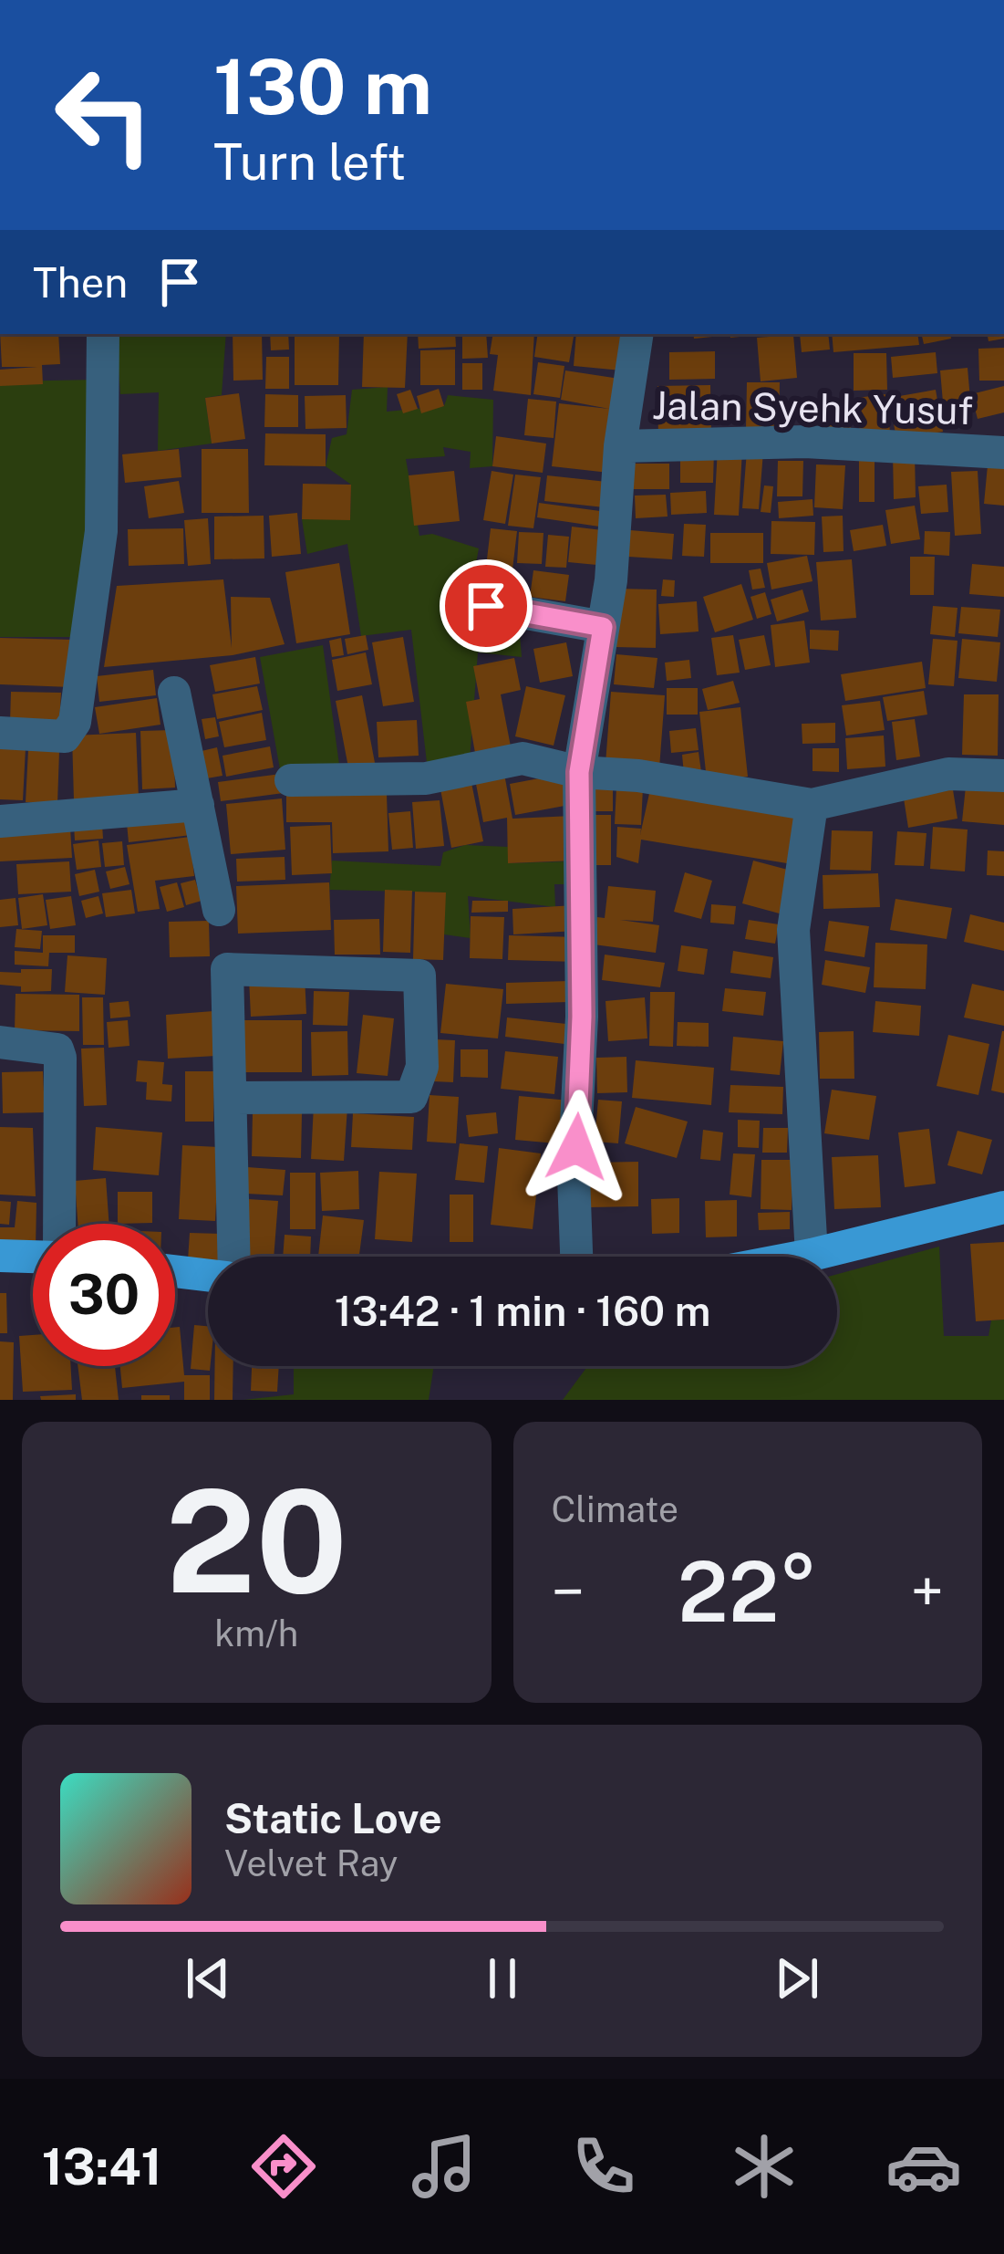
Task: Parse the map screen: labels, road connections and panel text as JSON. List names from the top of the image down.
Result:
{
  "streets": {
    "street": ["Jalan Syehk Yusuf"]
  },
  "page": {
    "turn": ["130 m", "Turn left"],
    "then": "Then",
    "limit": "30",
    "trip": "13:42 · 1 min · 160 m",
    "tile": [
      ["20", "km/h"],
      "Climate"
    ],
    "heat": ["−", "22°", "+"],
    "song": ["Static Love", "Velvet Ray"],
    "tabs": "13:41"
  }
}
